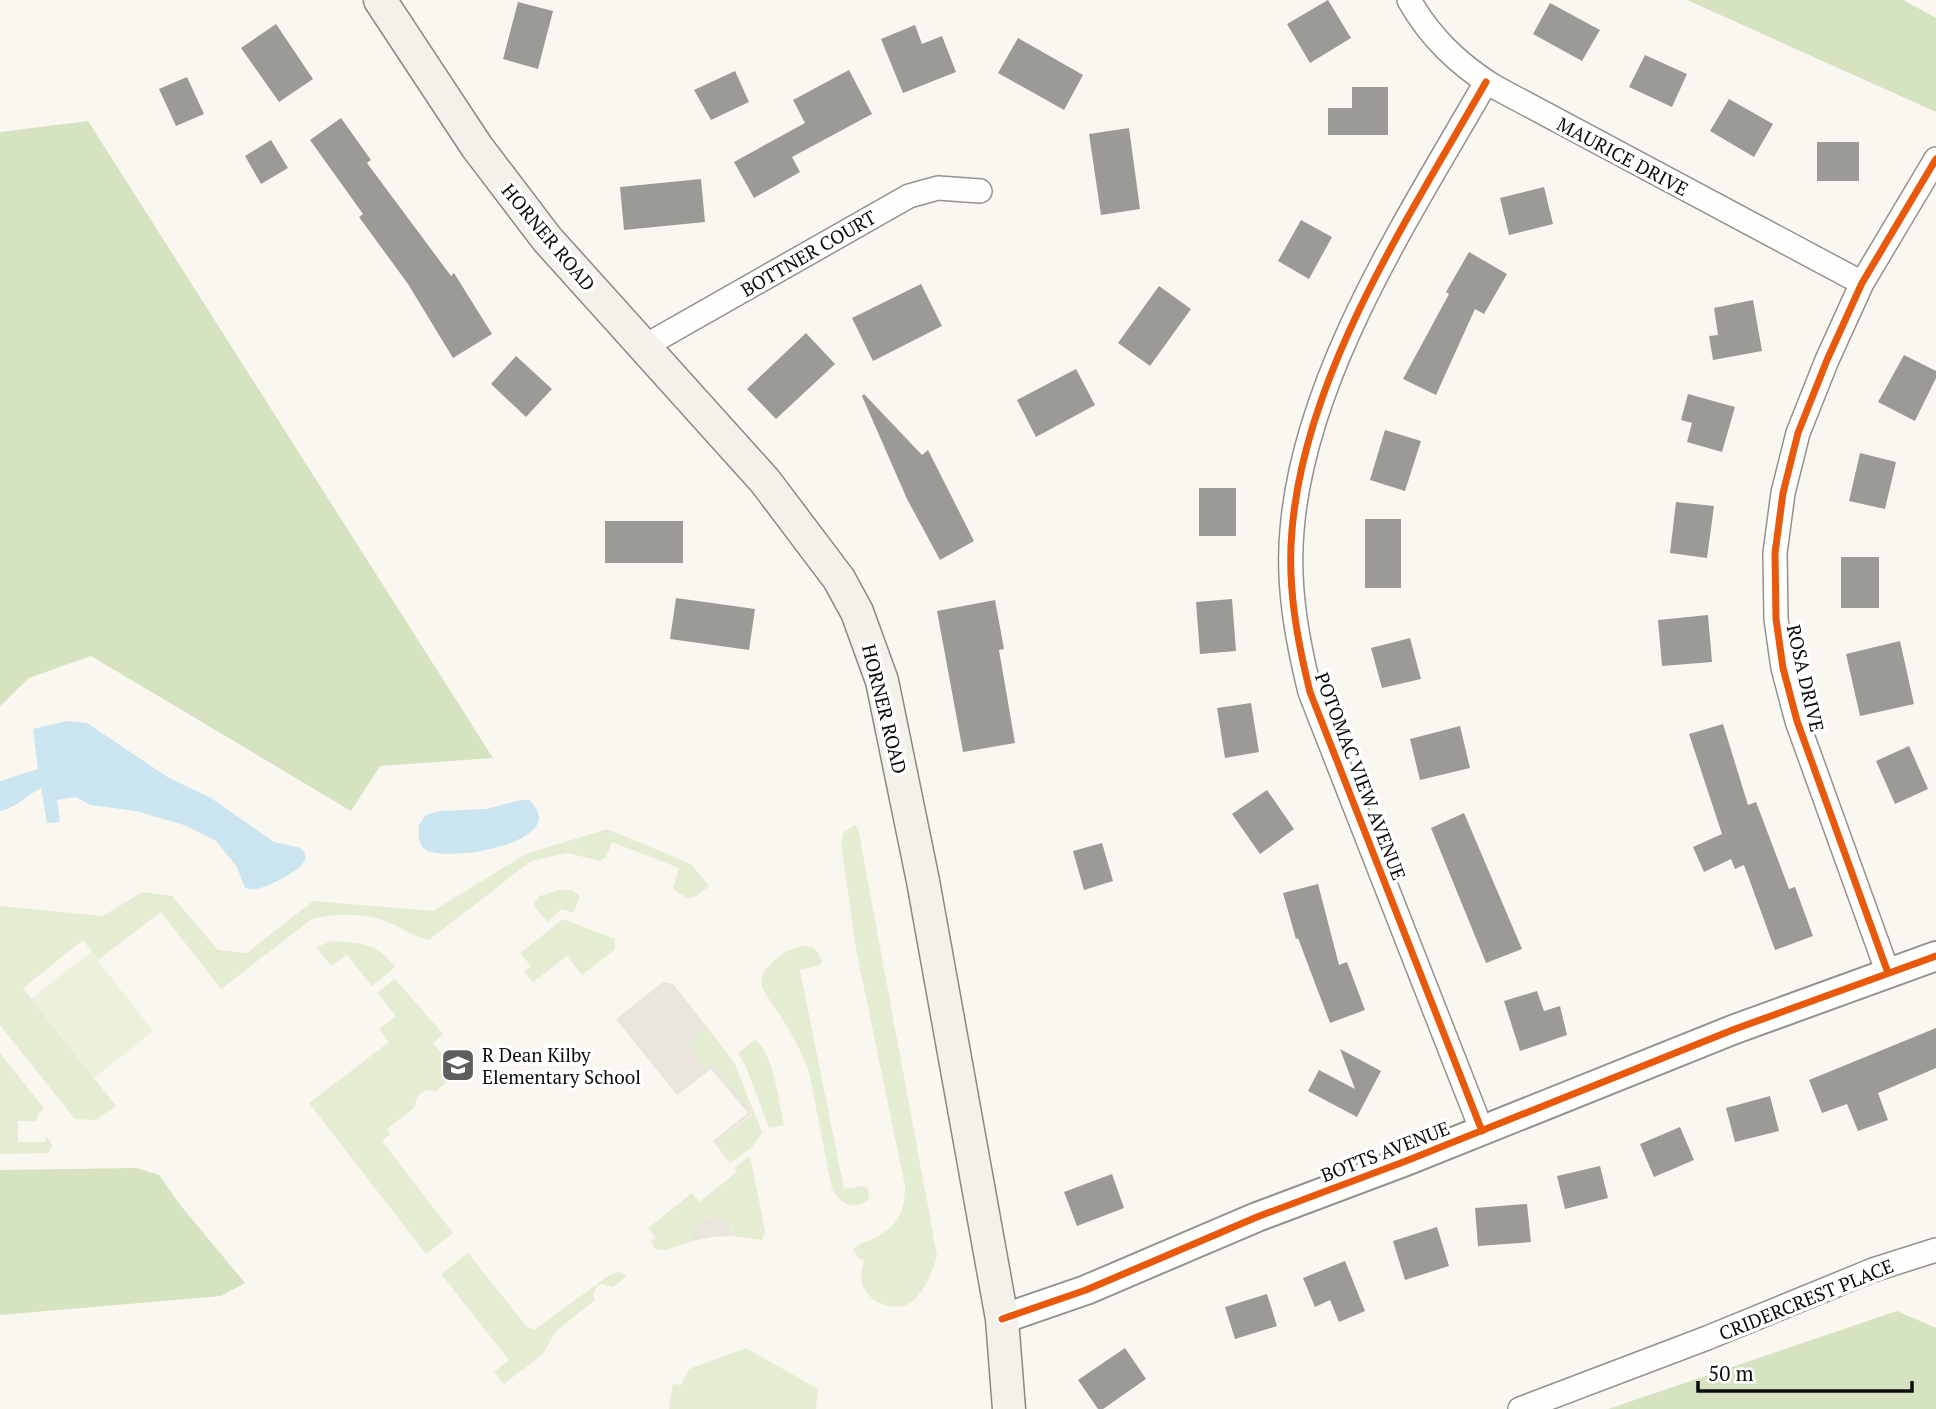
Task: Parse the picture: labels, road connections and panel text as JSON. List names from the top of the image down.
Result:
{
  "streets": {
    "main road": ["HORNER ROAD"],
    "street": [
      "MAURICE DRIVE",
      "BOTTNER COURT",
      "ROSA DRIVE",
      "POTOMAC VIEW AVENUE",
      "BOTTS AVENUE",
      "CRIDERCREST PLACE"
    ]
  },
  "crossings": [
    ["MAURICE DRIVE", "ROSA DRIVE"],
    ["MAURICE DRIVE", "POTOMAC VIEW AVENUE"],
    ["HORNER ROAD", "BOTTNER COURT"],
    ["HORNER ROAD", "BOTTS AVENUE"],
    ["ROSA DRIVE", "BOTTS AVENUE"],
    ["POTOMAC VIEW AVENUE", "BOTTS AVENUE"]
  ],
  "places": {
    "school or university": ["R Dean Kilby Elementary School"]
  },
  "scale_bar": "50 m"
}
